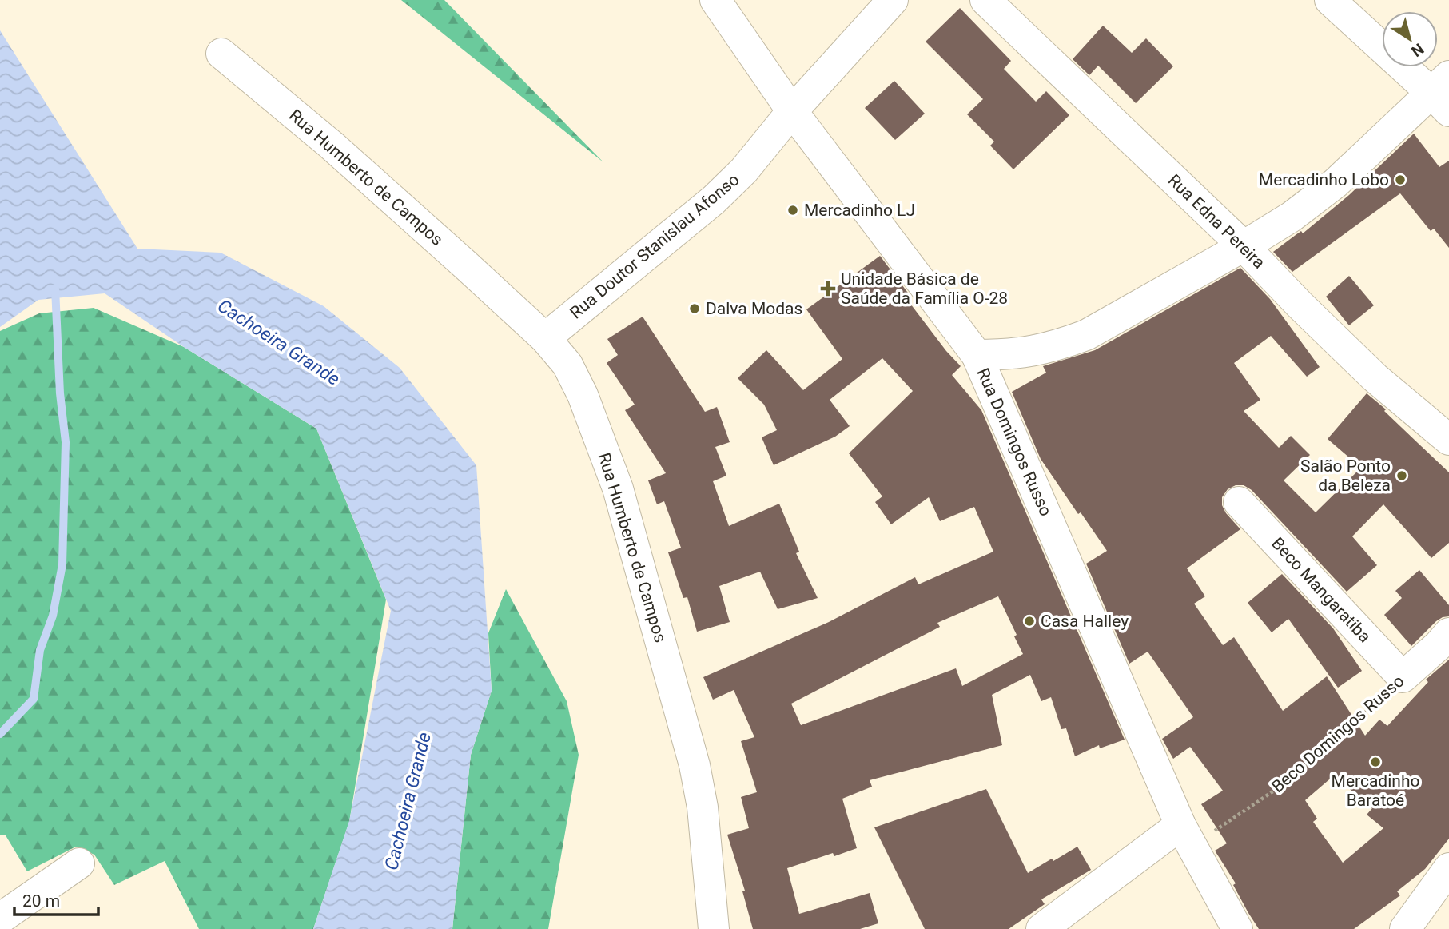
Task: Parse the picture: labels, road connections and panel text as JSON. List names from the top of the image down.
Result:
{
  "streets": {
    "street": [
      "Rua Humberto de Campos",
      "Rua Edna Pereira",
      "Rua Doutor Stanislau Afonso",
      "Rua Domingos Russo",
      "Beco Mangaratiba",
      "Beco Domingos Russo"
    ]
  },
  "crossings": [
    ["Rua Humberto de Campos", "Rua Doutor Stanislau Afonso"],
    ["Rua Doutor Stanislau Afonso", "Rua Domingos Russo"],
    ["Rua Domingos Russo", "Beco Domingos Russo"],
    ["Beco Mangaratiba", "Beco Domingos Russo"]
  ],
  "water": ["Cachoeira Grande"],
  "places": {
    "other": [
      "Mercadinho Lobo",
      "Mercadinho LJ",
      "Dalva Modas",
      "Salão Ponto da Beleza",
      "Casa Halley",
      "Mercadinho Baratoé"
    ],
    "health": ["Unidade Básica de Saúde da Família O-28"]
  },
  "scale_bar": "20 m",
  "north": "bottom right"
}
